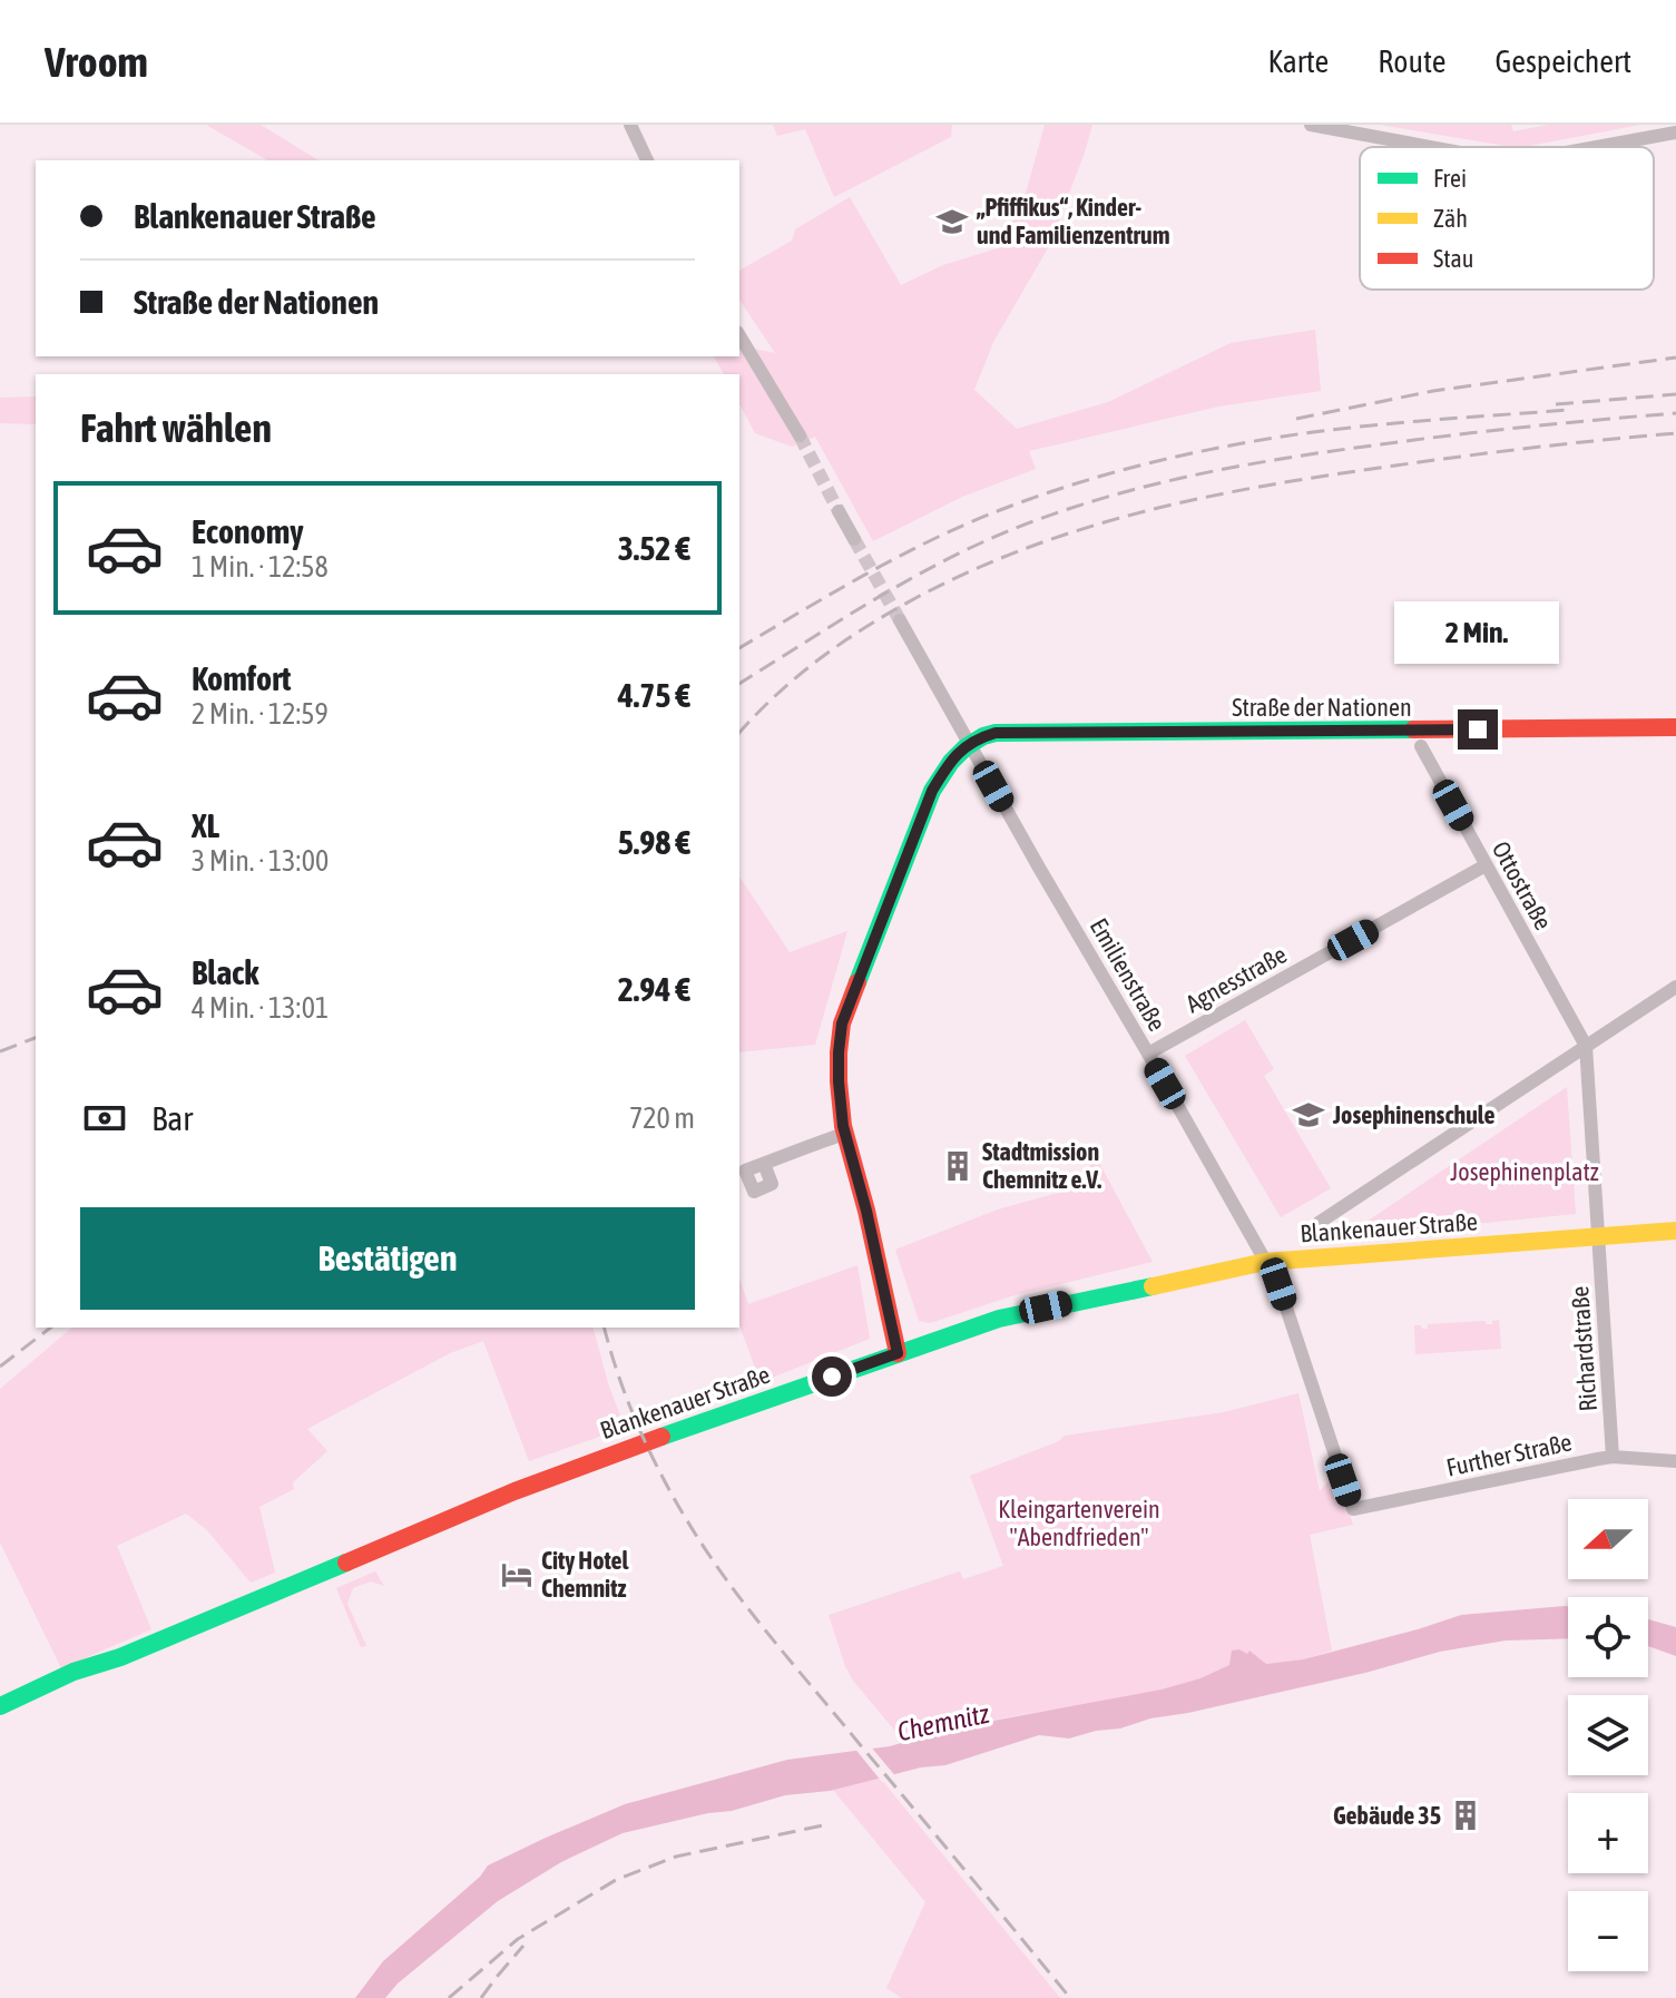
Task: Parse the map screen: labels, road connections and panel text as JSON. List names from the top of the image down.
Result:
{
  "streets": {
    "main road": ["Straße der Nationen", "Blankenauer Straße"],
    "street": [
      "Ottostraße",
      "Emilienstraße",
      "Agnesstraße",
      "Richardstraße",
      "Further Straße"
    ]
  },
  "crossings": [
    ["Straße der Nationen", "Emilienstraße"],
    ["Ottostraße", "Agnesstraße"],
    ["Emilienstraße", "Agnesstraße"],
    ["Emilienstraße", "Blankenauer Straße"],
    ["Emilienstraße", "Further Straße"],
    ["Blankenauer Straße", "Richardstraße"],
    ["Richardstraße", "Further Straße"]
  ],
  "water": ["Chemnitz"],
  "parks": ["Josephinenplatz", "Kleingartenverein \"Abendfrieden\""],
  "places": {
    "school or university": ["„Pfiffikus“, Kinder- und Familienzentrum", "Josephinenschule"],
    "building": ["Stadtmission Chemnitz e.V.", "Gebäude 35"],
    "hotel": ["City Hotel Chemnitz"]
  },
  "legend": ["Frei", "Zäh", "Stau"],
  "north": "left",
  "page": {
    "header": "Vroom",
    "nav": ["Karte", "Route", "Gespeichert"],
    "banner": ["Blankenauer Straße", "Straße der Nationen"],
    "heading": "Fahrt wählen",
    "list": [
      {
        "name": "Economy",
        "note": "1 Min. · 12:58",
        "value": "3.52 €"
      },
      {
        "name": "Komfort",
        "note": "2 Min. · 12:59",
        "value": "4.75 €"
      },
      {
        "name": "XL",
        "note": "3 Min. · 13:00",
        "value": "5.98 €"
      },
      {
        "name": "Black",
        "note": "4 Min. · 13:01",
        "value": "2.94 €"
      }
    ],
    "bubble": "2 Min.",
    "pay": ["Bar", "720 m"],
    "buttons": "Bestätigen",
    "map_buttons": ["+", "−"]
  }
}
